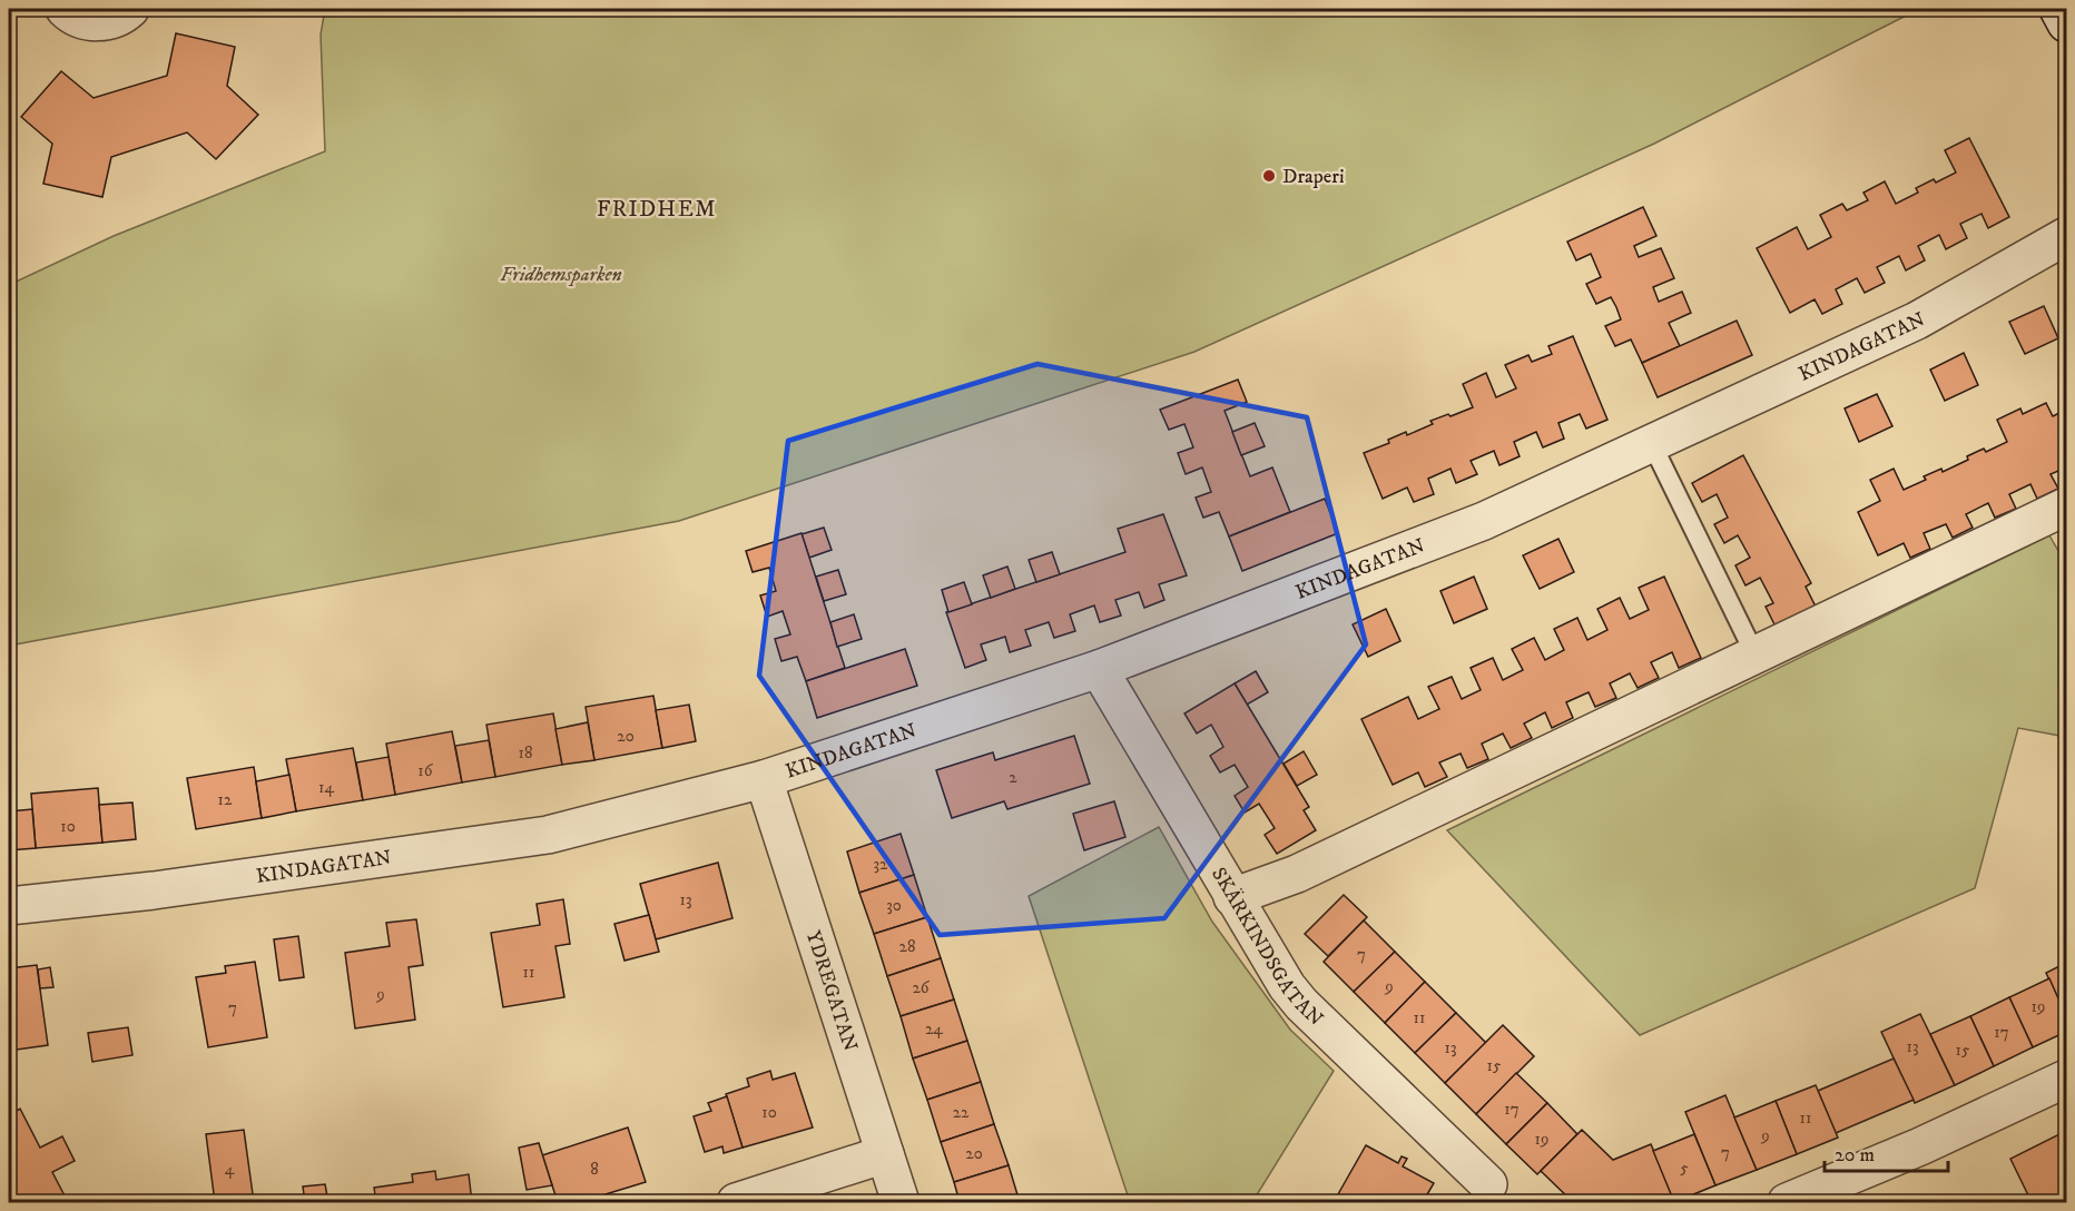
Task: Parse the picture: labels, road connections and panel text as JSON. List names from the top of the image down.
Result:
{
  "streets": {
    "street": ["KINDAGATAN", "SKÄRKINDSGATAN", "YDREGATAN"]
  },
  "crossings": [
    ["KINDAGATAN", "SKÄRKINDSGATAN"],
    ["KINDAGATAN", "YDREGATAN"]
  ],
  "districts": ["FRIDHEM"],
  "parks": ["Fridhemsparken"],
  "places": ["Draperi"],
  "house_numbers": [
    "20",
    "18",
    "16",
    "2",
    "14",
    "12",
    "10",
    "32",
    "13",
    "30",
    "28",
    "7",
    "11",
    "9",
    "26",
    "9",
    "19",
    "7",
    "11",
    "24",
    "17",
    "13",
    "13",
    "15",
    "15",
    "17",
    "10",
    "22",
    "11",
    "9",
    "19",
    "7",
    "20",
    "5",
    "4",
    "8"
  ],
  "scale_bar": "20 m"
}
